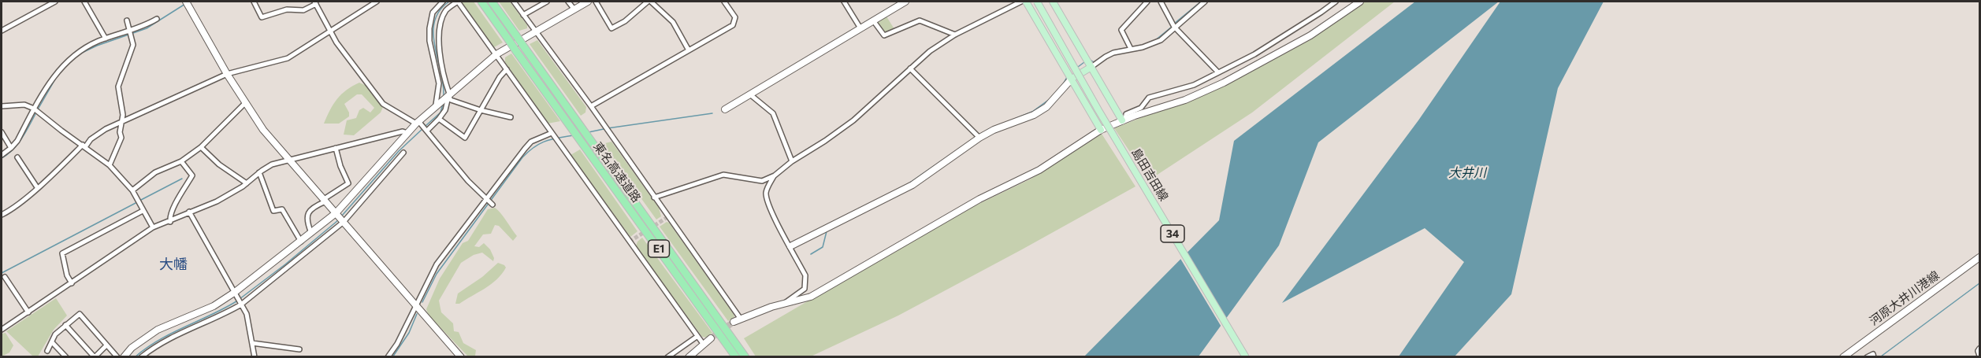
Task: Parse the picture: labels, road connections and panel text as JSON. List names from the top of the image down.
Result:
{
  "streets": {
    "highway": ["東名高速道路", "E1"],
    "main road": ["島田吉田線", "34"],
    "street": ["河原大井川港線"]
  },
  "districts": ["大幡"],
  "water": ["大井川"]
}
